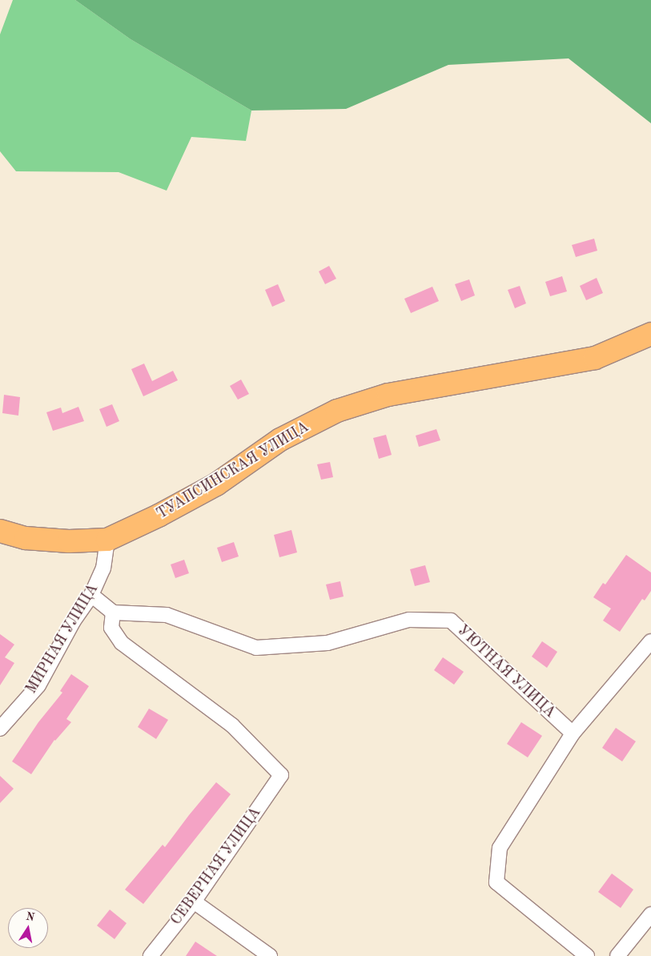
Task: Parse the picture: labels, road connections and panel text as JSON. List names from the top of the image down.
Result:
{
  "streets": {
    "main road": ["ТУАПСИНСКАЯ УЛИЦА"],
    "street": ["МИРНАЯ УЛИЦА", "УЮТНАЯ УЛИЦА", "СЕВЕРНАЯ УЛИЦА"]
  },
  "crossings": [
    ["ТУАПСИНСКАЯ УЛИЦА", "МИРНАЯ УЛИЦА"],
    ["УЮТНАЯ УЛИЦА", "СЕВЕРНАЯ УЛИЦА"]
  ],
  "north": "top"
}
